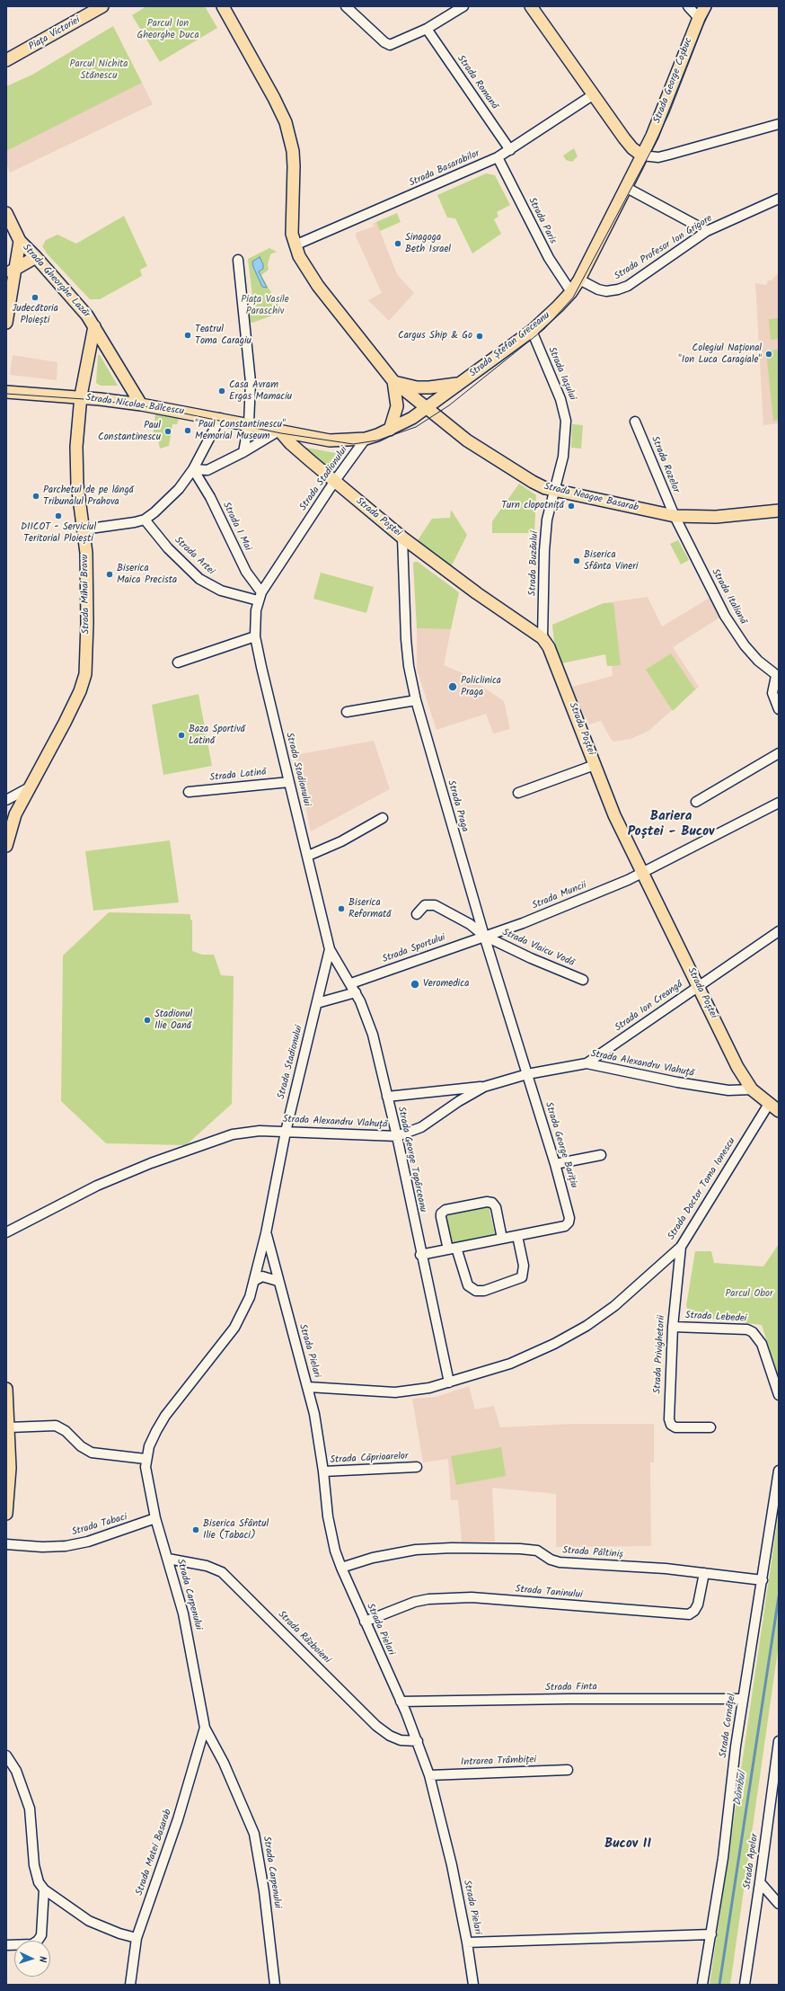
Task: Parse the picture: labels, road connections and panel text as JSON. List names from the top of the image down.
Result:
{
  "streets": {
    "main road": [
      "Piața Victoriei",
      "Strada George Coșbuc",
      "Strada Gheorghe Lazăr",
      "Strada Ștefan Greceanu",
      "Strada Nicolae Bălcescu",
      "Strada Neagoe Basarab",
      "Strada Poștei",
      "Strada Mihai Bravu"
    ],
    "street": [
      "Strada Romană",
      "Strada Basarabilor",
      "Strada Paris",
      "Strada Profesor Ion Grigore",
      "Strada Iașului",
      "Strada Rozelor",
      "Strada Stadionului",
      "Strada 1 Mai",
      "Strada Artei",
      "Strada Buzăului",
      "Strada Italiană",
      "Strada Latină",
      "Strada Praga",
      "Strada Muncii",
      "Strada Vlaicu Vodă",
      "Strada Sportului",
      "Strada Ion Creangă",
      "Strada Alexandru Vlahuță",
      "Strada George Barițiu",
      "Strada George Topârceanu",
      "Strada Doctor Toma Ionescu",
      "Strada Lebedei",
      "Strada Pielari",
      "Strada Privighetorii",
      "Strada Căprioarelor",
      "Strada Tabaci",
      "Strada Păltiniș",
      "Strada Taninului",
      "Strada Carpenului",
      "Strada Războieni",
      "Strada Finta",
      "Strada Cornățel",
      "Intrarea Trâmbiței",
      "Strada Matei Basarab",
      "Strada Apelor"
    ]
  },
  "crossings": [
    ["Strada George Coșbuc", "Strada Ștefan Greceanu"],
    ["Strada Romană", "Strada Basarabilor"],
    ["Strada Basarabilor", "Strada Paris"],
    ["Strada Basarabilor", "Strada Neagoe Basarab"],
    ["Strada Paris", "Strada Ștefan Greceanu"],
    ["Strada Profesor Ion Grigore", "Strada Ștefan Greceanu"],
    ["Strada Gheorghe Lazăr", "Strada Nicolae Bălcescu"],
    ["Strada Gheorghe Lazăr", "Strada Mihai Bravu"],
    ["Strada Ștefan Greceanu", "Strada Iașului"],
    ["Strada Ștefan Greceanu", "Strada Nicolae Bălcescu"],
    ["Strada Ștefan Greceanu", "Strada Neagoe Basarab"],
    ["Strada Iașului", "Strada Neagoe Basarab"],
    ["Strada Iașului", "Strada Buzăului"],
    ["Strada Nicolae Bălcescu", "Strada Stadionului"],
    ["Strada Nicolae Bălcescu", "Strada Neagoe Basarab"],
    ["Strada Nicolae Bălcescu", "Strada Poștei"],
    ["Strada Nicolae Bălcescu", "Strada Mihai Bravu"],
    ["Strada Rozelor", "Strada Neagoe Basarab"],
    ["Strada Rozelor", "Strada Italiană"],
    ["Strada Stadionului", "Strada Poștei"],
    ["Strada Stadionului", "Strada 1 Mai"],
    ["Strada Stadionului", "Strada Artei"],
    ["Strada Stadionului", "Strada Latină"],
    ["Strada Stadionului", "Strada Alexandru Vlahuță"],
    ["Strada Stadionului", "Strada George Topârceanu"],
    ["Strada Stadionului", "Strada Pielari"],
    ["Strada Neagoe Basarab", "Strada Buzăului"],
    ["Strada Neagoe Basarab", "Strada Italiană"],
    ["Strada Poștei", "Strada Buzăului"],
    ["Strada Poștei", "Strada Praga"],
    ["Strada Poștei", "Strada Muncii"],
    ["Strada Poștei", "Strada Ion Creangă"],
    ["Strada Poștei", "Strada Alexandru Vlahuță"],
    ["Strada Poștei", "Strada Doctor Toma Ionescu"],
    ["Strada 1 Mai", "Strada Artei"],
    ["Strada Praga", "Strada Muncii"],
    ["Strada Praga", "Strada Vlaicu Vodă"],
    ["Strada Praga", "Strada Sportului"],
    ["Strada Praga", "Strada Alexandru Vlahuță"],
    ["Strada Praga", "Strada George Barițiu"],
    ["Strada Muncii", "Strada Vlaicu Vodă"],
    ["Strada Muncii", "Strada Sportului"],
    ["Strada Vlaicu Vodă", "Strada Sportului"],
    ["Strada Sportului", "Strada George Topârceanu"],
    ["Strada Ion Creangă", "Strada Alexandru Vlahuță"],
    ["Strada Alexandru Vlahuță", "Strada George Barițiu"],
    ["Strada Alexandru Vlahuță", "Strada George Topârceanu"],
    ["Strada Alexandru Vlahuță", "Strada Pielari"],
    ["Strada George Topârceanu", "Strada Doctor Toma Ionescu"],
    ["Strada Doctor Toma Ionescu", "Strada Pielari"],
    ["Strada Doctor Toma Ionescu", "Strada Privighetorii"],
    ["Strada Lebedei", "Strada Privighetorii"],
    ["Strada Pielari", "Strada Căprioarelor"],
    ["Strada Pielari", "Strada Păltiniș"],
    ["Strada Pielari", "Strada Taninului"],
    ["Strada Pielari", "Strada Carpenului"],
    ["Strada Pielari", "Strada Războieni"],
    ["Strada Pielari", "Strada Finta"],
    ["Strada Pielari", "Intrarea Trâmbiței"],
    ["Strada Tabaci", "Strada Carpenului"],
    ["Strada Păltiniș", "Strada Taninului"],
    ["Strada Păltiniș", "Strada Cornățel"],
    ["Strada Carpenului", "Strada Războieni"],
    ["Strada Carpenului", "Strada Matei Basarab"],
    ["Strada Finta", "Strada Cornățel"]
  ],
  "districts": ["Bariera Poștei - Bucov", "Bucov II"],
  "water": ["Dâmbul"],
  "parks": [
    "Parcul Ion Gheorghe Duca",
    "Parcul Nichita Stănescu",
    "Piața Vasile Paraschiv",
    "Parcul Obor"
  ],
  "places": [
    "Sinagoga Beth Israel",
    "Judecătoria Ploiești",
    "Teatrul Toma Caragiu",
    "Cargus Ship & Go",
    "Colegiul Național \"Ion Luca Caragiale\"",
    "Casa Avram Ergas Mamaciu",
    "\"Paul Constantinescu\" Memorial Museum",
    "Paul Constantinescu",
    "Parchetul de pe lângă Tribunalul Prahova",
    "Turn clopotniță",
    "DIICOT - Serviciul Teritorial Ploiești",
    "Biserica Sfânta Vineri",
    "Biserica Maica Precista",
    "Policlinica Praga",
    "Baza Sportivă Latină",
    "Biserica Reformată",
    "Veromedica",
    "Stadionul Ilie Oană",
    "Biserica Sfântul Ilie (Tabaci)"
  ],
  "north": "right"
}
